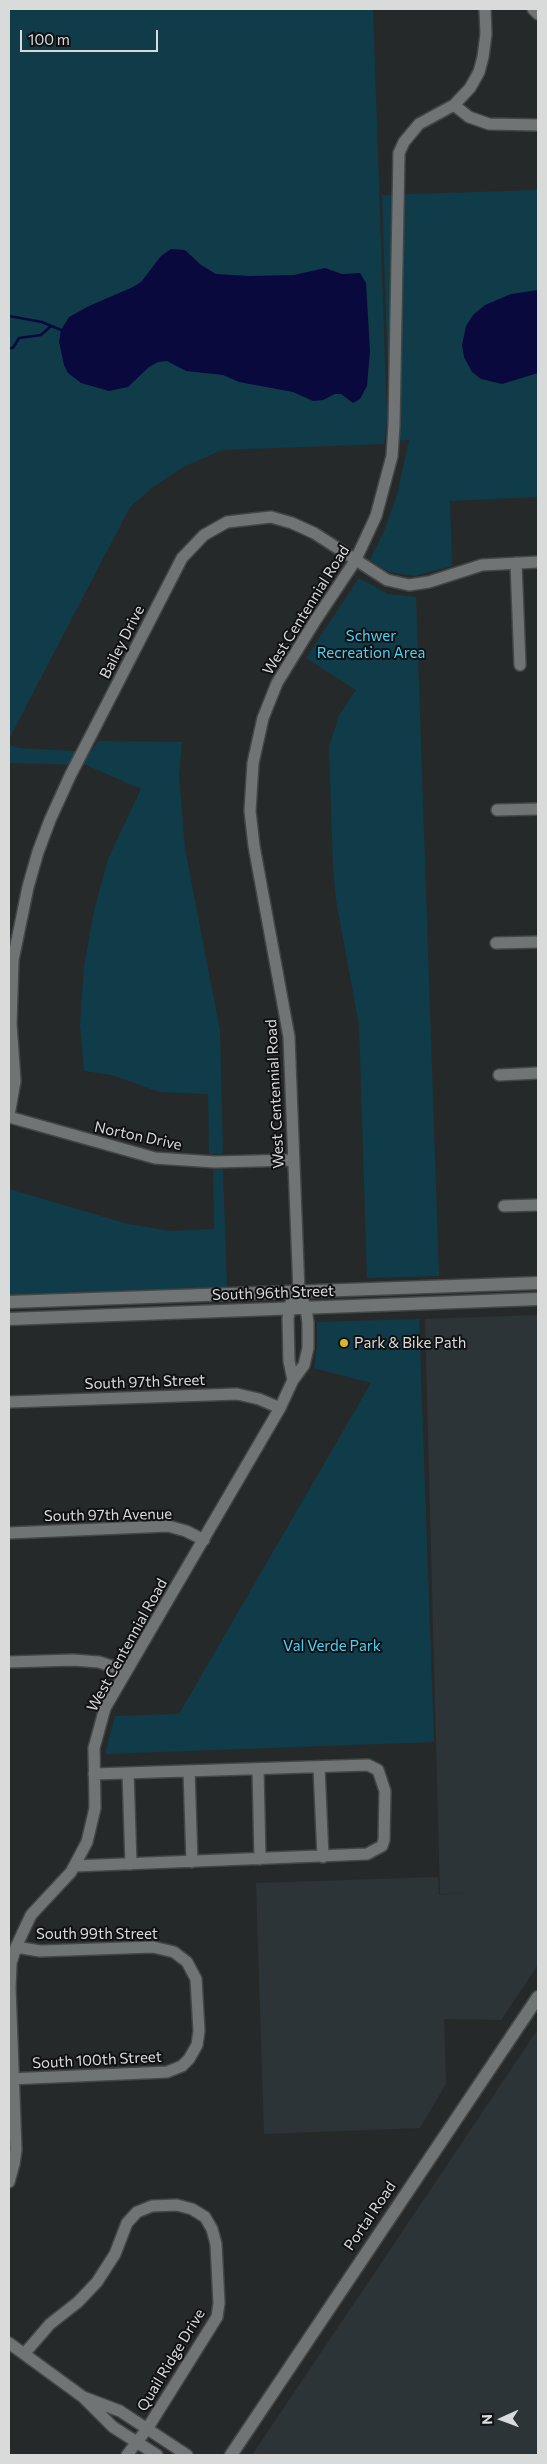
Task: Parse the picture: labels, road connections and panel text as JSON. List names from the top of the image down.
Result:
{
  "streets": {
    "main road": ["South 96th Street", "Portal Road"],
    "street": [
      "West Centennial Road",
      "Bailey Drive",
      "Norton Drive",
      "South 97th Street",
      "South 97th Avenue",
      "South 99th Street",
      "South 100th Street",
      "Quail Ridge Drive"
    ]
  },
  "crossings": [
    ["West Centennial Road", "Bailey Drive"],
    ["West Centennial Road", "Norton Drive"],
    ["West Centennial Road", "South 96th Street"],
    ["West Centennial Road", "South 97th Street"],
    ["West Centennial Road", "South 97th Avenue"],
    ["West Centennial Road", "South 99th Street"],
    ["West Centennial Road", "South 100th Street"],
    ["Bailey Drive", "Norton Drive"],
    ["South 99th Street", "South 100th Street"]
  ],
  "parks": ["Schwer Recreation Area", "Val Verde Park"],
  "places": ["Park & Bike Path"],
  "scale_bar": "100 m",
  "north": "left"
}
